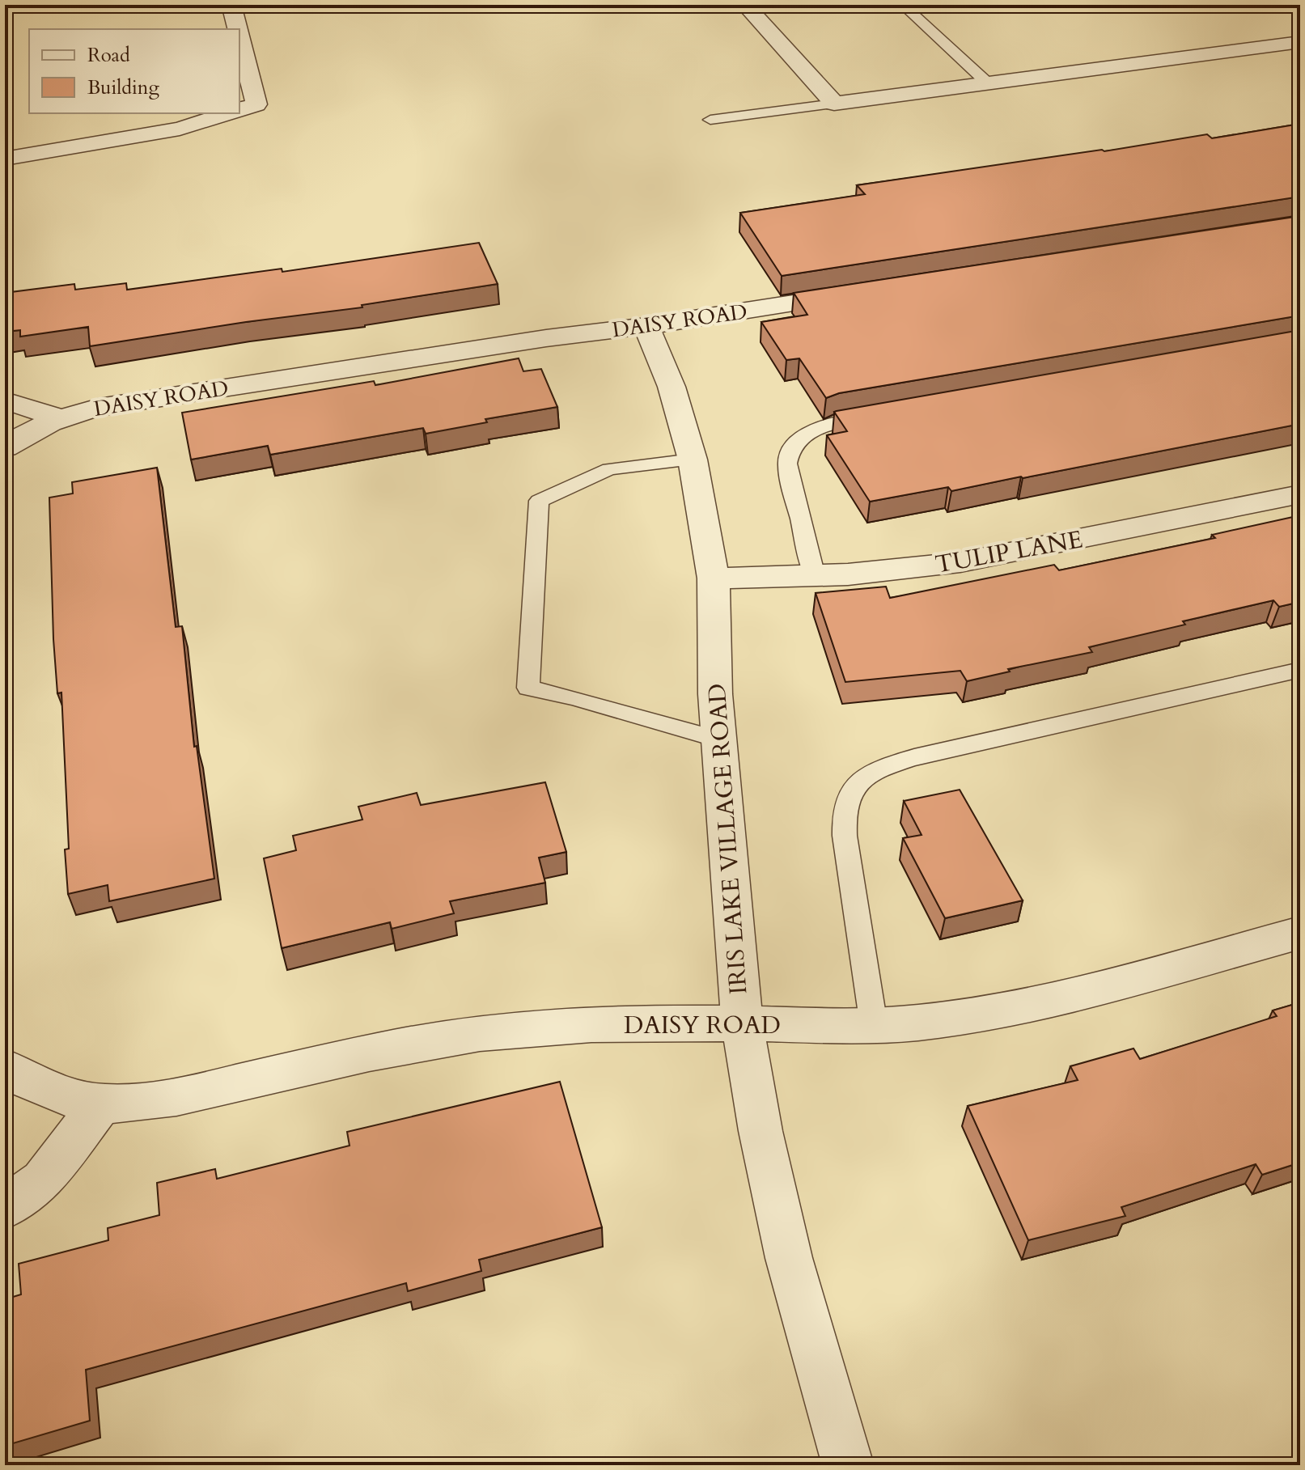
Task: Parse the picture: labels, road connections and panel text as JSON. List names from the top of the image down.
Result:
{
  "streets": {
    "street": ["DAISY ROAD", "TULIP LANE", "IRIS LAKE VILLAGE ROAD"]
  },
  "crossings": [
    ["DAISY ROAD", "IRIS LAKE VILLAGE ROAD"],
    ["TULIP LANE", "IRIS LAKE VILLAGE ROAD"]
  ],
  "legend": ["Road", "Building"]
}
